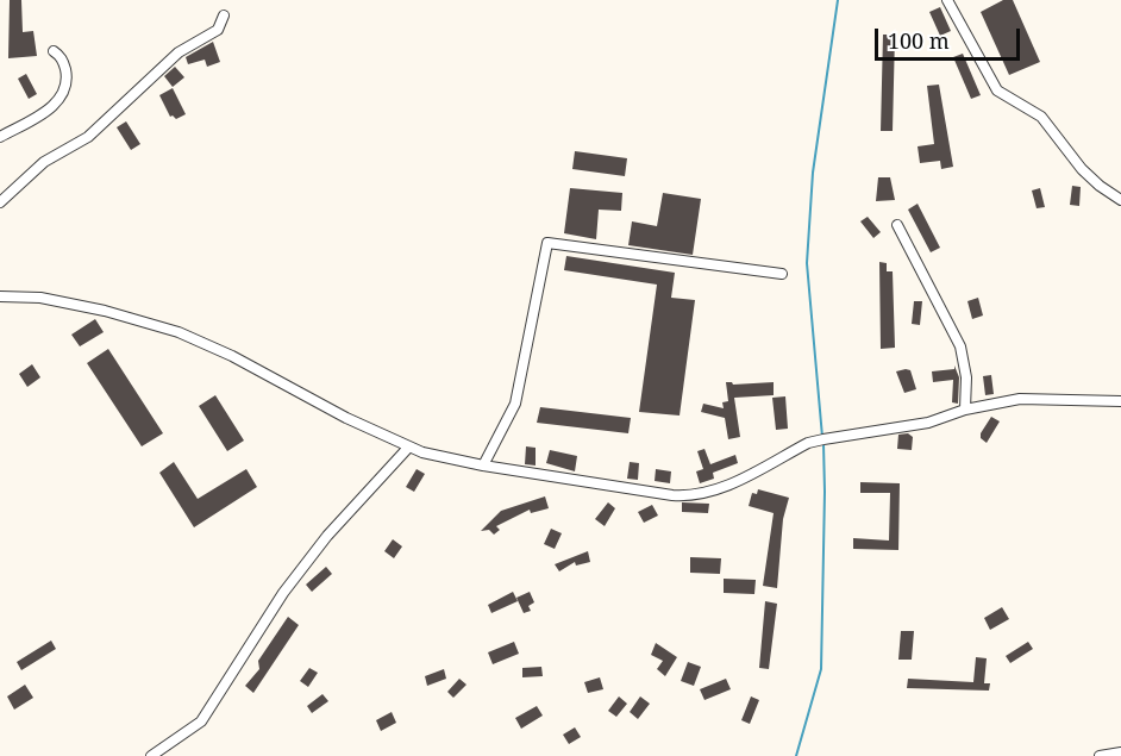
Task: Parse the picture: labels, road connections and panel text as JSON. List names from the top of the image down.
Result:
{
  "scale_bar": "100 m"
}
